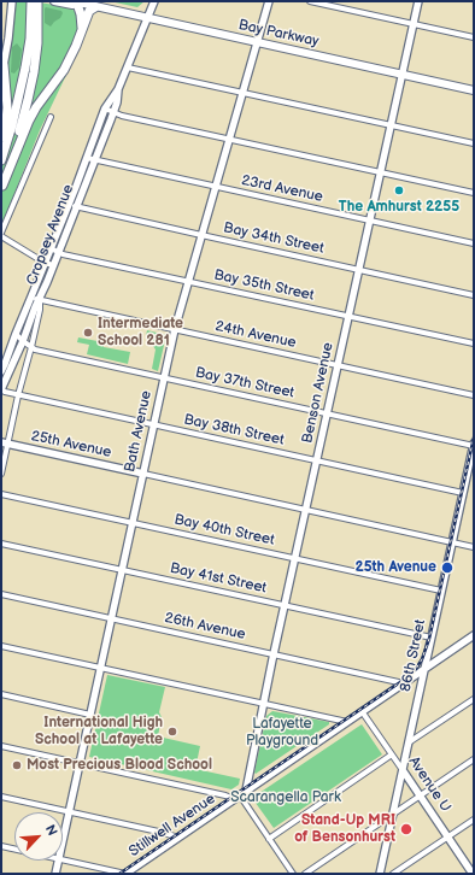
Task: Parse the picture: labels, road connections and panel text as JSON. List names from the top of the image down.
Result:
{
  "streets": {
    "main road": ["Bay Parkway"],
    "street": [
      "23rd Avenue",
      "Cropsey Avenue",
      "Bay 34th Street",
      "Bay 35th Street",
      "24th Avenue",
      "Bay 37th Street",
      "Benson Avenue",
      "Bay 38th Street",
      "Bath Avenue",
      "25th Avenue",
      "Bay 40th Street",
      "Bay 41st Street",
      "26th Avenue",
      "86th Street",
      "Avenue U",
      "Stillwell Avenue"
    ]
  },
  "crossings": [
    ["Bay Parkway", "Cropsey Avenue"],
    ["Bay Parkway", "Benson Avenue"],
    ["Bay Parkway", "Bath Avenue"],
    ["23rd Avenue", "Cropsey Avenue"],
    ["23rd Avenue", "Benson Avenue"],
    ["23rd Avenue", "Bath Avenue"],
    ["Cropsey Avenue", "Bay 34th Street"],
    ["Cropsey Avenue", "Bay 35th Street"],
    ["Cropsey Avenue", "24th Avenue"],
    ["Cropsey Avenue", "Bay 37th Street"],
    ["Cropsey Avenue", "Bay 38th Street"],
    ["Bay 34th Street", "Benson Avenue"],
    ["Bay 34th Street", "Bath Avenue"],
    ["Bay 35th Street", "Benson Avenue"],
    ["Bay 35th Street", "Bath Avenue"],
    ["24th Avenue", "Benson Avenue"],
    ["24th Avenue", "Bath Avenue"],
    ["Bay 37th Street", "Benson Avenue"],
    ["Bay 37th Street", "Bath Avenue"],
    ["Bay 37th Street", "86th Street"],
    ["Benson Avenue", "Bay 38th Street"],
    ["Benson Avenue", "25th Avenue"],
    ["Benson Avenue", "Bay 40th Street"],
    ["Benson Avenue", "Bay 41st Street"],
    ["Benson Avenue", "26th Avenue"],
    ["Benson Avenue", "Stillwell Avenue"],
    ["Bay 38th Street", "Bath Avenue"],
    ["Bay 38th Street", "86th Street"],
    ["Bath Avenue", "25th Avenue"],
    ["Bath Avenue", "Bay 40th Street"],
    ["Bath Avenue", "Bay 41st Street"],
    ["Bath Avenue", "26th Avenue"],
    ["25th Avenue", "86th Street"],
    ["Bay 40th Street", "86th Street"],
    ["Bay 41st Street", "86th Street"],
    ["26th Avenue", "Stillwell Avenue"],
    ["86th Street", "Avenue U"],
    ["86th Street", "Stillwell Avenue"],
    ["Avenue U", "Stillwell Avenue"]
  ],
  "parks": ["Lafayette Playground", "Scarangella Park"],
  "places": [
    "The Amhurst 2255",
    "Intermediate School 281",
    "25th Avenue",
    "International High School at Lafayette",
    "Most Precious Blood School",
    "Stand-Up MRI of Bensonhurst"
  ],
  "north": "top right"
}
